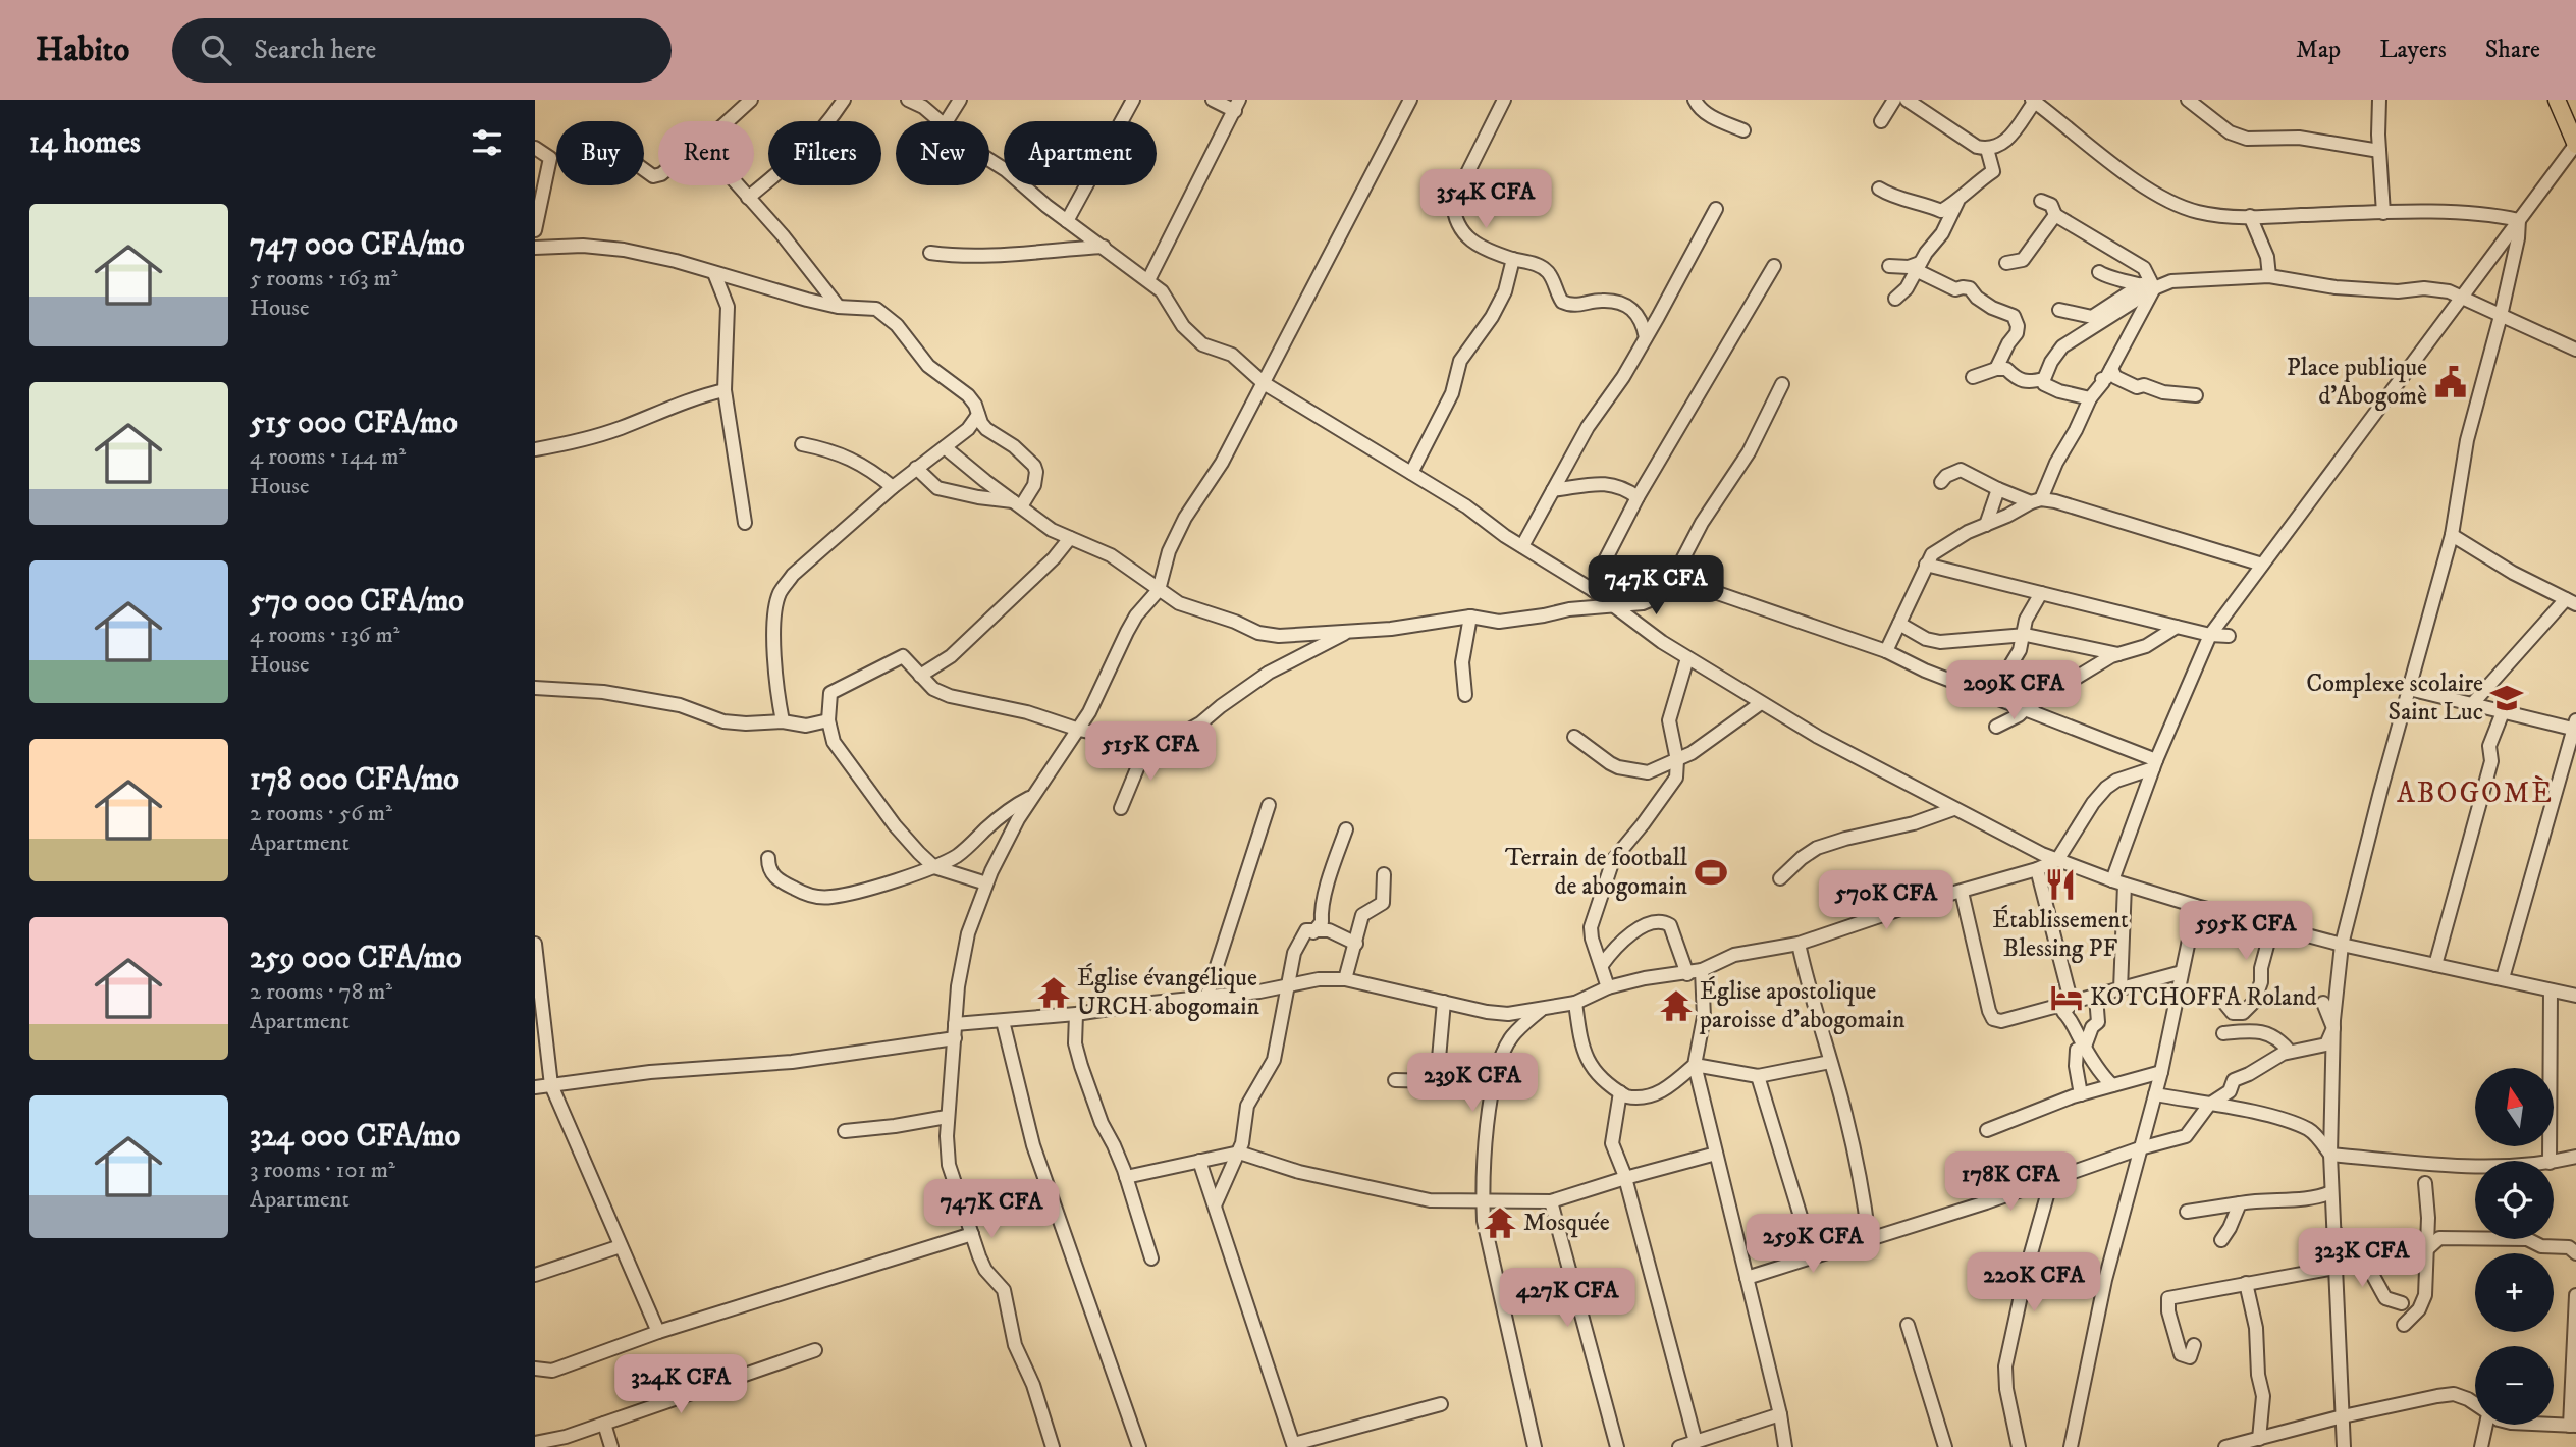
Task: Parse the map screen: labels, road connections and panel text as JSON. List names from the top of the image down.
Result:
{
  "districts": ["ABOGOMÈ"],
  "places": {
    "public building": ["Place publique d'Abogomè"],
    "school or university": ["Complexe scolaire Saint Luc"],
    "sports": ["Terrain de football de abogomain"],
    "restaurant": ["Établissement Blessing PF"],
    "temple": ["Église évangélique URCH abogomain", "Église apostolique paroisse d'abogomain", "Mosquée"],
    "hotel": ["KOTCHOFFA Roland"]
  },
  "north": "top",
  "page": {
    "header": "Habito",
    "search": "Search here",
    "nav": ["Map", "Layers", "Share"],
    "heading": "14 homes",
    "chip": [
      "Buy",
      "Rent",
      "Filters",
      "New",
      "Apartment"
    ],
    "price": [
      "354K CFA",
      "747K CFA",
      "209K CFA",
      "515K CFA",
      "570K CFA",
      "595K CFA",
      "239K CFA",
      "178K CFA",
      "747K CFA",
      "259K CFA",
      "323K CFA",
      "220K CFA",
      "427K CFA",
      "324K CFA"
    ],
    "list": [
      {
        "name": "747 000 CFA/mo",
        "note": "5 rooms · 163 m² · House"
      },
      {
        "name": "515 000 CFA/mo",
        "note": "4 rooms · 144 m² · House"
      },
      {
        "name": "570 000 CFA/mo",
        "note": "4 rooms · 136 m² · House"
      },
      {
        "name": "178 000 CFA/mo",
        "note": "2 rooms · 56 m² · Apartment"
      },
      {
        "name": "259 000 CFA/mo",
        "note": "2 rooms · 78 m² · Apartment"
      },
      {
        "name": "324 000 CFA/mo",
        "note": "3 rooms · 101 m² · Apartment"
      }
    ],
    "map_buttons": ["+", "−"]
  }
}
